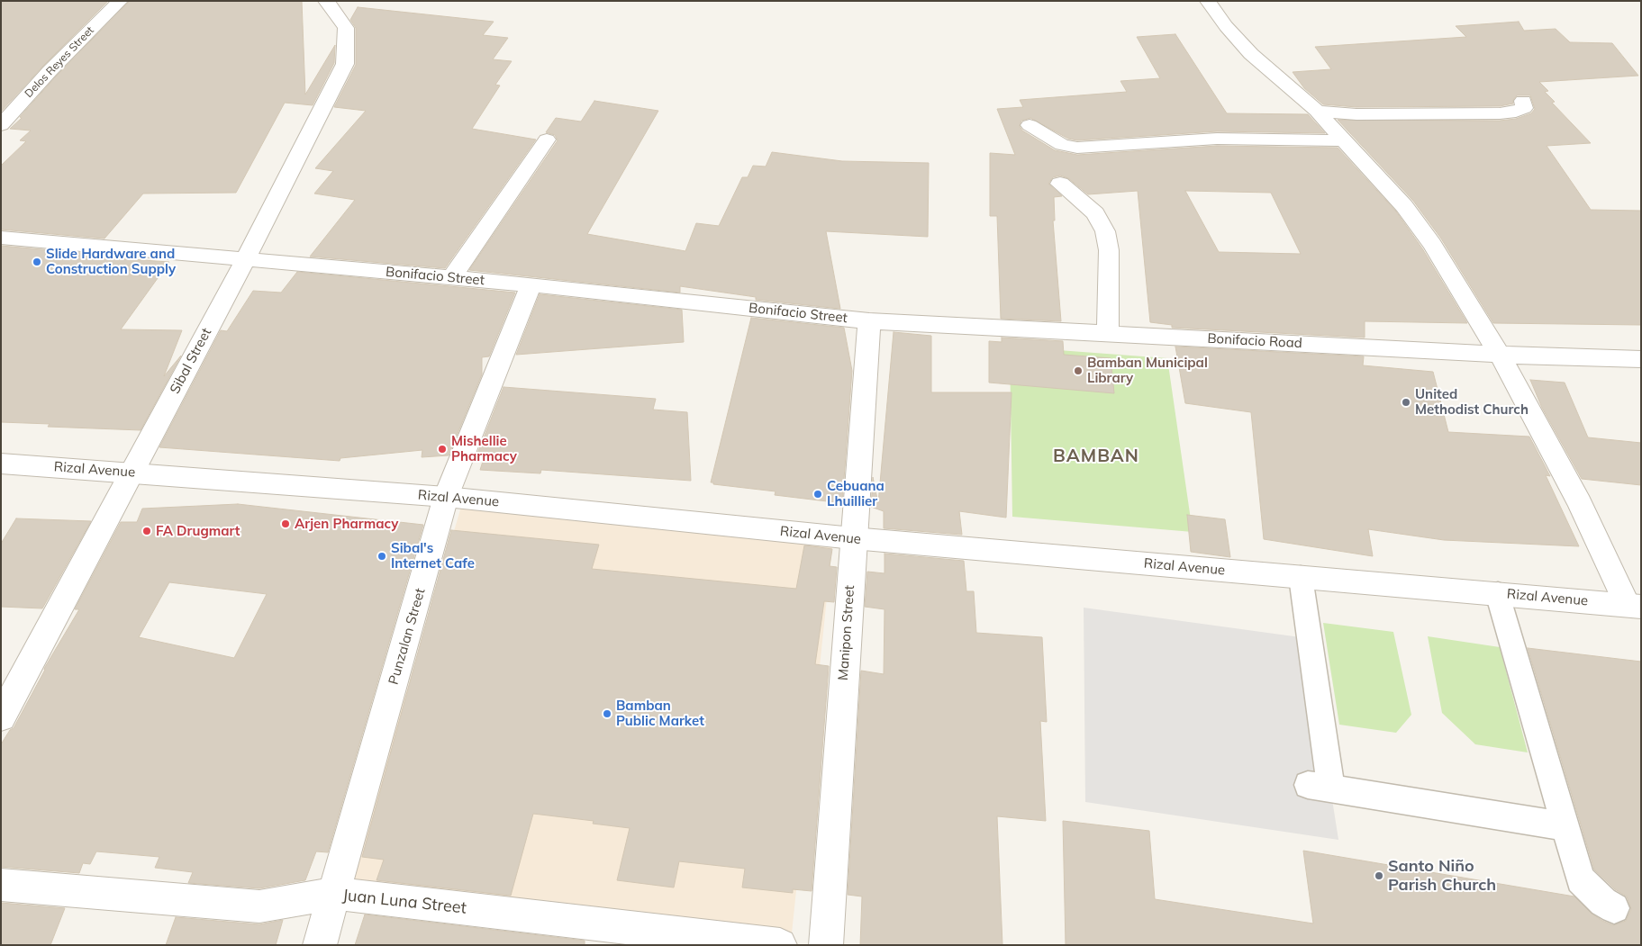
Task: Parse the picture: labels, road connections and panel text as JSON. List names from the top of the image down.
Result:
{
  "streets": {
    "street": [
      "Delos Reyes Street",
      "Bonifacio Street",
      "Bonifacio Road",
      "Sibal Street",
      "Rizal Avenue",
      "Manipon Street",
      "Punzalan Street",
      "Juan Luna Street"
    ]
  },
  "crossings": [
    ["Bonifacio Street", "Bonifacio Road"],
    ["Bonifacio Street", "Sibal Street"],
    ["Bonifacio Street", "Manipon Street"],
    ["Bonifacio Street", "Punzalan Street"],
    ["Bonifacio Road", "Manipon Street"],
    ["Sibal Street", "Rizal Avenue"],
    ["Rizal Avenue", "Manipon Street"],
    ["Rizal Avenue", "Punzalan Street"],
    ["Punzalan Street", "Juan Luna Street"]
  ],
  "districts": ["BAMBAN"],
  "places": [
    "Slide Hardware and Construction Supply",
    "Bamban Municipal Library",
    "United Methodist Church",
    "Mishellie Pharmacy",
    "Cebuana Lhuillier",
    "Arjen Pharmacy",
    "FA Drugmart",
    "Sibal's Internet Cafe",
    "Bamban Public Market",
    "Santo Niño Parish Church"
  ]
}
